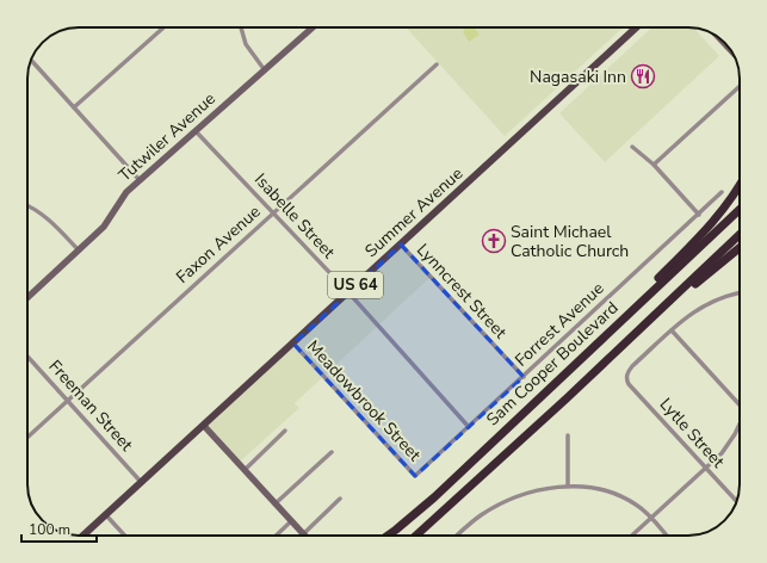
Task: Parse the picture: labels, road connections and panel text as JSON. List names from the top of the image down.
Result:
{
  "streets": {
    "highway": ["Sam Cooper Boulevard"],
    "main road": ["Summer Avenue", "US 64"],
    "street": [
      "Tutwiler Avenue",
      "Isabelle Street",
      "Faxon Avenue",
      "Lynncrest Street",
      "Forrest Avenue",
      "Meadowbrook Street",
      "Freeman Street",
      "Lytle Street"
    ]
  },
  "crossings": [
    ["Tutwiler Avenue", "Isabelle Street"],
    ["Summer Avenue", "Isabelle Street"],
    ["Summer Avenue", "Lynncrest Street"],
    ["Summer Avenue", "Meadowbrook Street"],
    ["Summer Avenue", "Freeman Street"],
    ["Isabelle Street", "Faxon Avenue"],
    ["Isabelle Street", "Forrest Avenue"],
    ["Faxon Avenue", "Freeman Street"],
    ["Lynncrest Street", "Forrest Avenue"],
    ["Forrest Avenue", "Meadowbrook Street"]
  ],
  "places": {
    "restaurant": ["Nagasaki Inn"],
    "church": ["Saint Michael Catholic Church"]
  },
  "scale_bar": "100 m"
}
